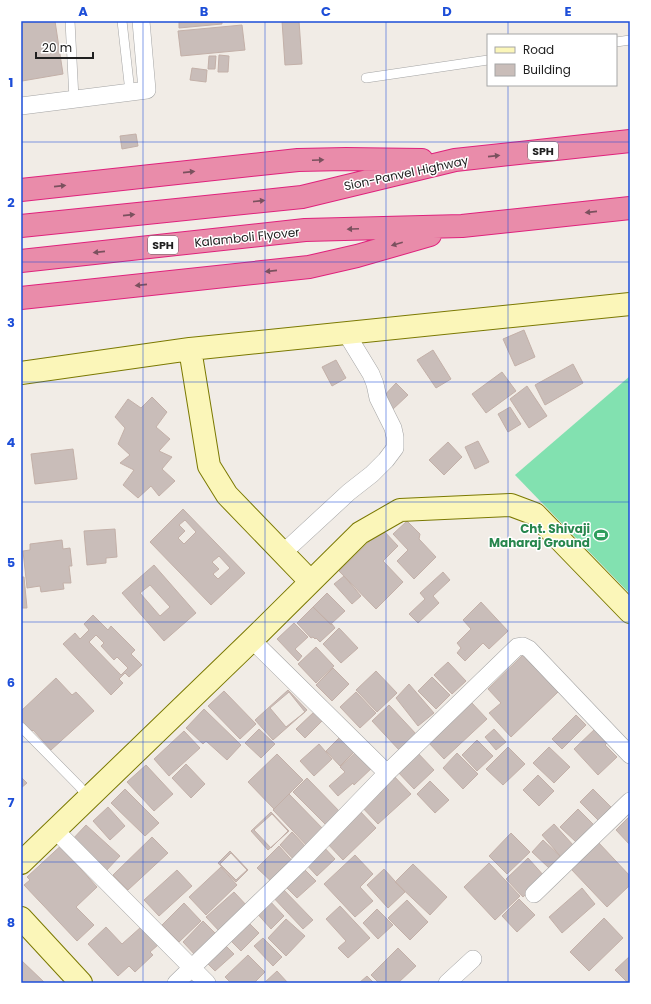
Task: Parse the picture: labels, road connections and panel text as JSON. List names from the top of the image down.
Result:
{
  "streets": {
    "highway": ["SPH", "Sion-Panvel Highway", "Kalamboli Flyover"]
  },
  "crossings": [
    ["SPH", "Kalamboli Flyover"]
  ],
  "places": {
    "sports": ["Cht. Shivaji Maharaj Ground"]
  },
  "legend": ["Road", "Building"],
  "scale_bar": "20 m",
  "grid": {
    "columns": [
      "A",
      "B",
      "C",
      "D",
      "E"
    ],
    "rows": [
      "1",
      "2",
      "3",
      "4",
      "5",
      "6",
      "7",
      "8"
    ]
  }
}
